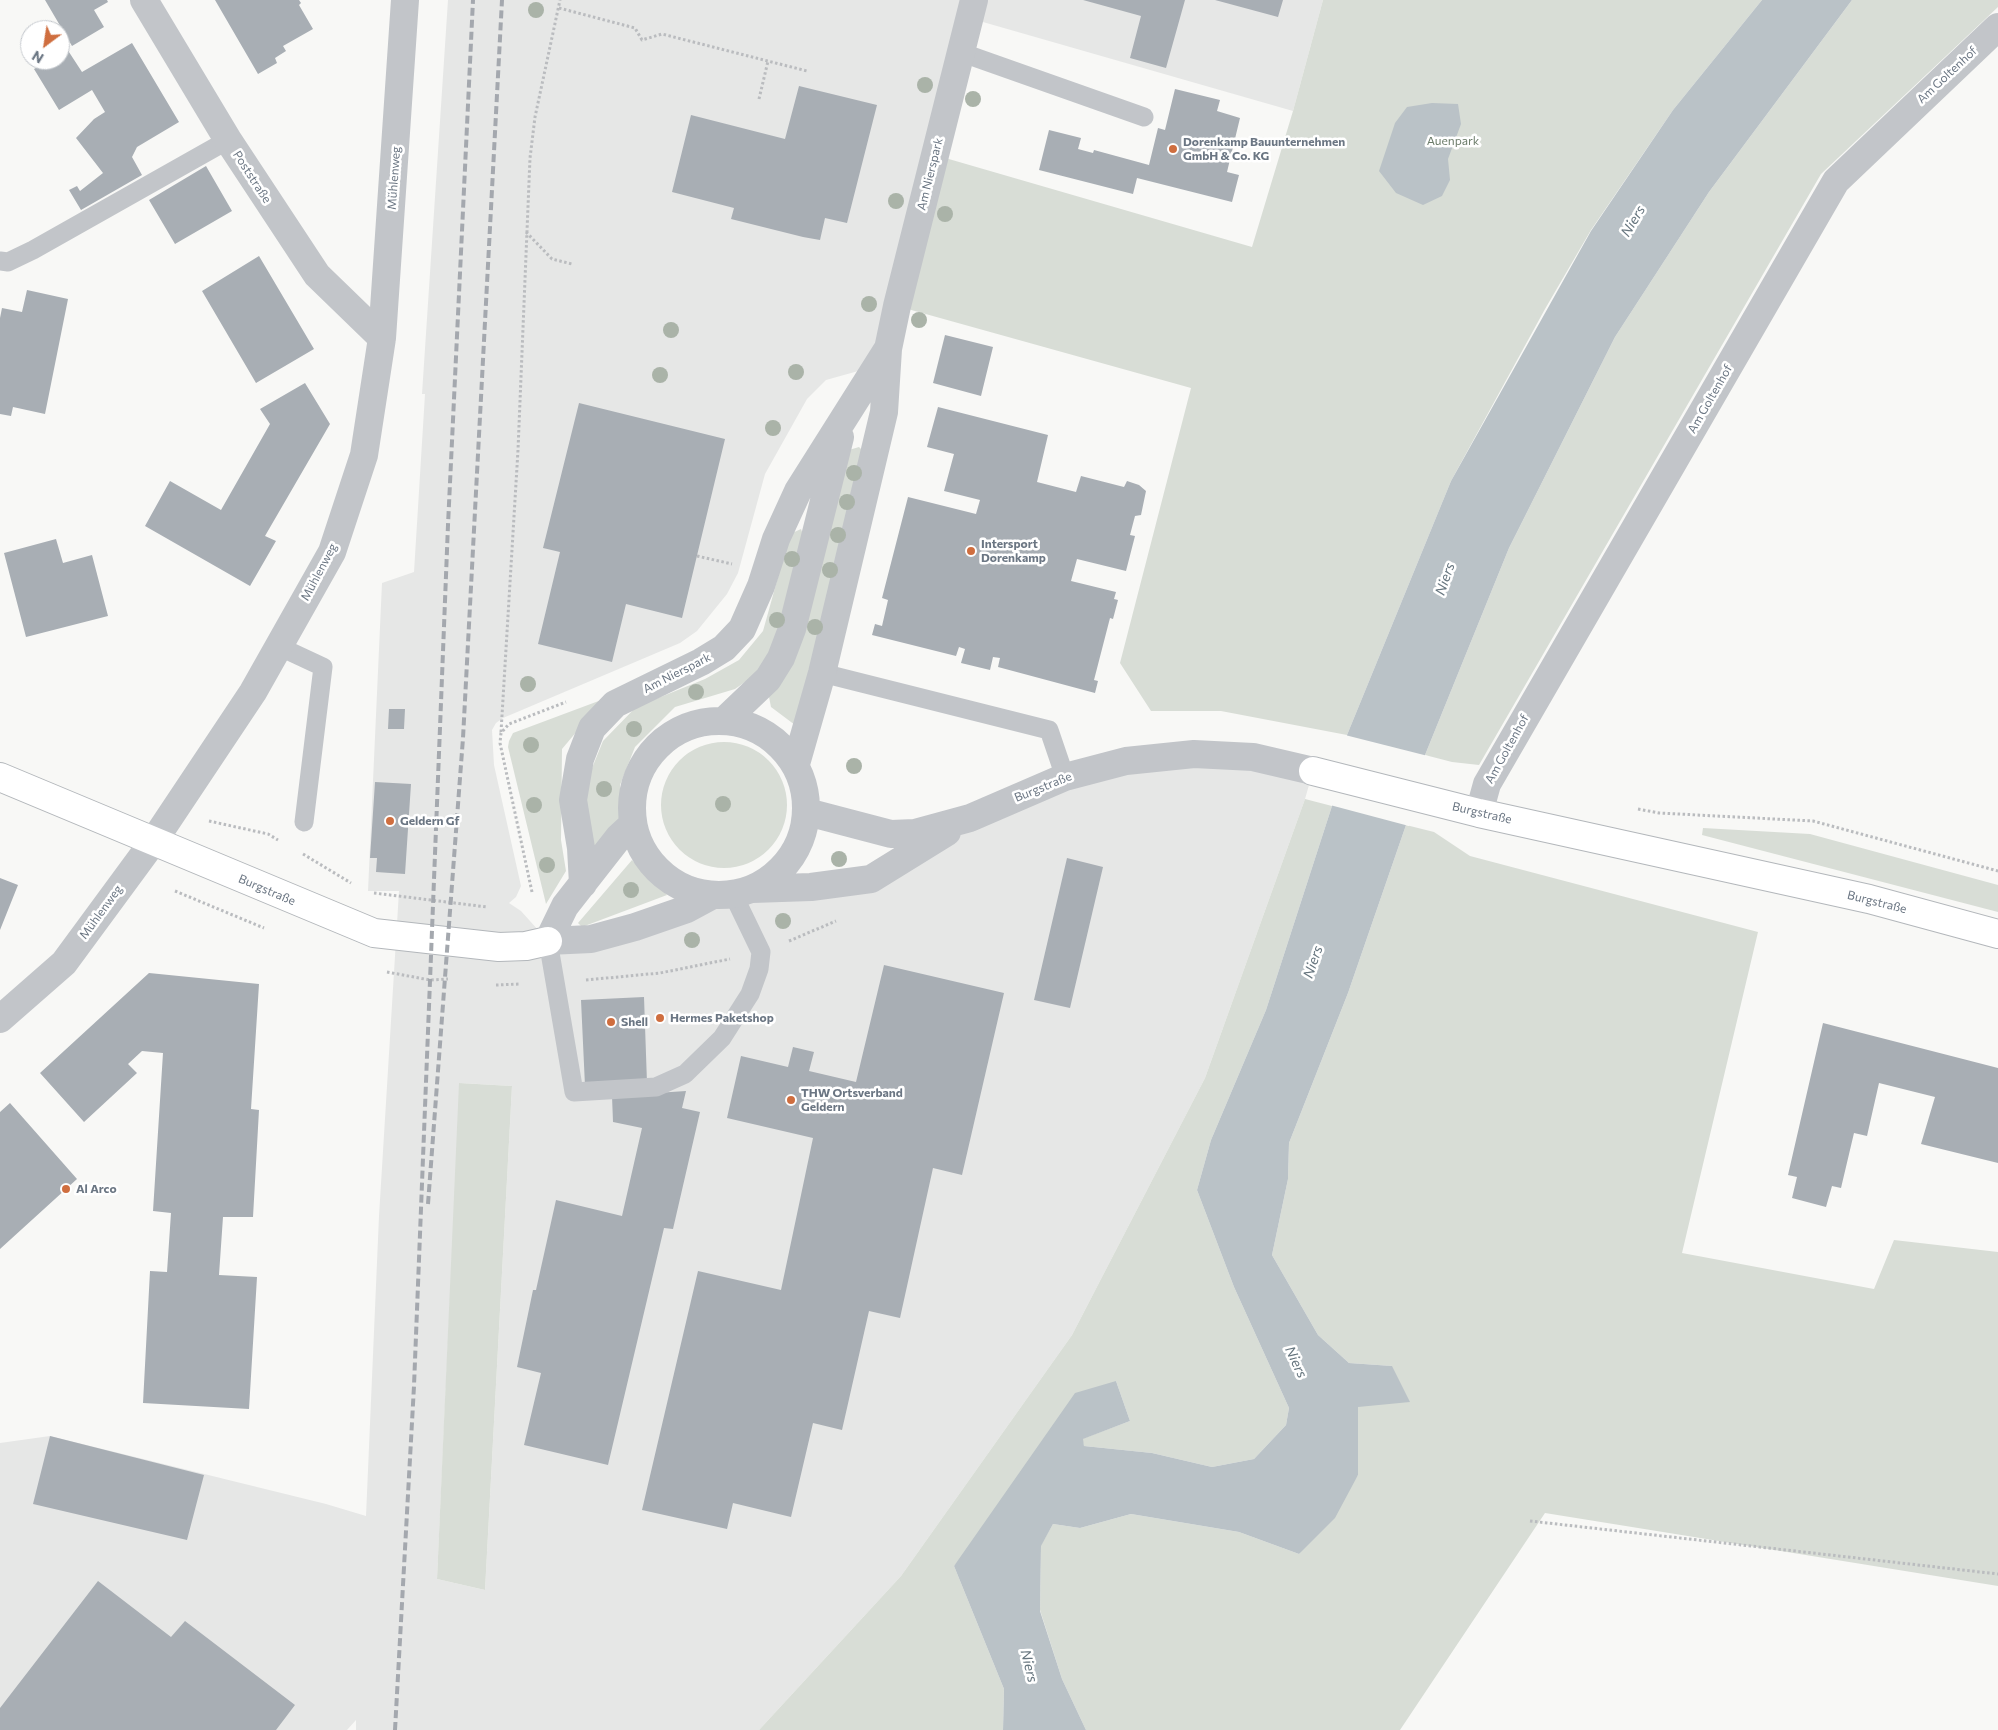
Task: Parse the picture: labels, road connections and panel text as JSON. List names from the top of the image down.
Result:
{
  "streets": {
    "street": [
      "Am Goltenhof",
      "Am Nierspark",
      "Poststraße",
      "Mühlenweg",
      "Burgstraße"
    ]
  },
  "crossings": [
    ["Am Goltenhof", "Burgstraße"],
    ["Am Nierspark", "Burgstraße"],
    ["Poststraße", "Mühlenweg"],
    ["Mühlenweg", "Burgstraße"]
  ],
  "water": ["Niers"],
  "parks": ["Auenpark"],
  "places": [
    "Dorenkamp Bauunternehmen GmbH & Co. KG",
    "Intersport Dorenkamp",
    "Geldern Gf",
    "Hermes Paketshop",
    "Shell",
    "THW Ortsverband Geldern",
    "Al Arco"
  ],
  "north": "bottom left"
}
